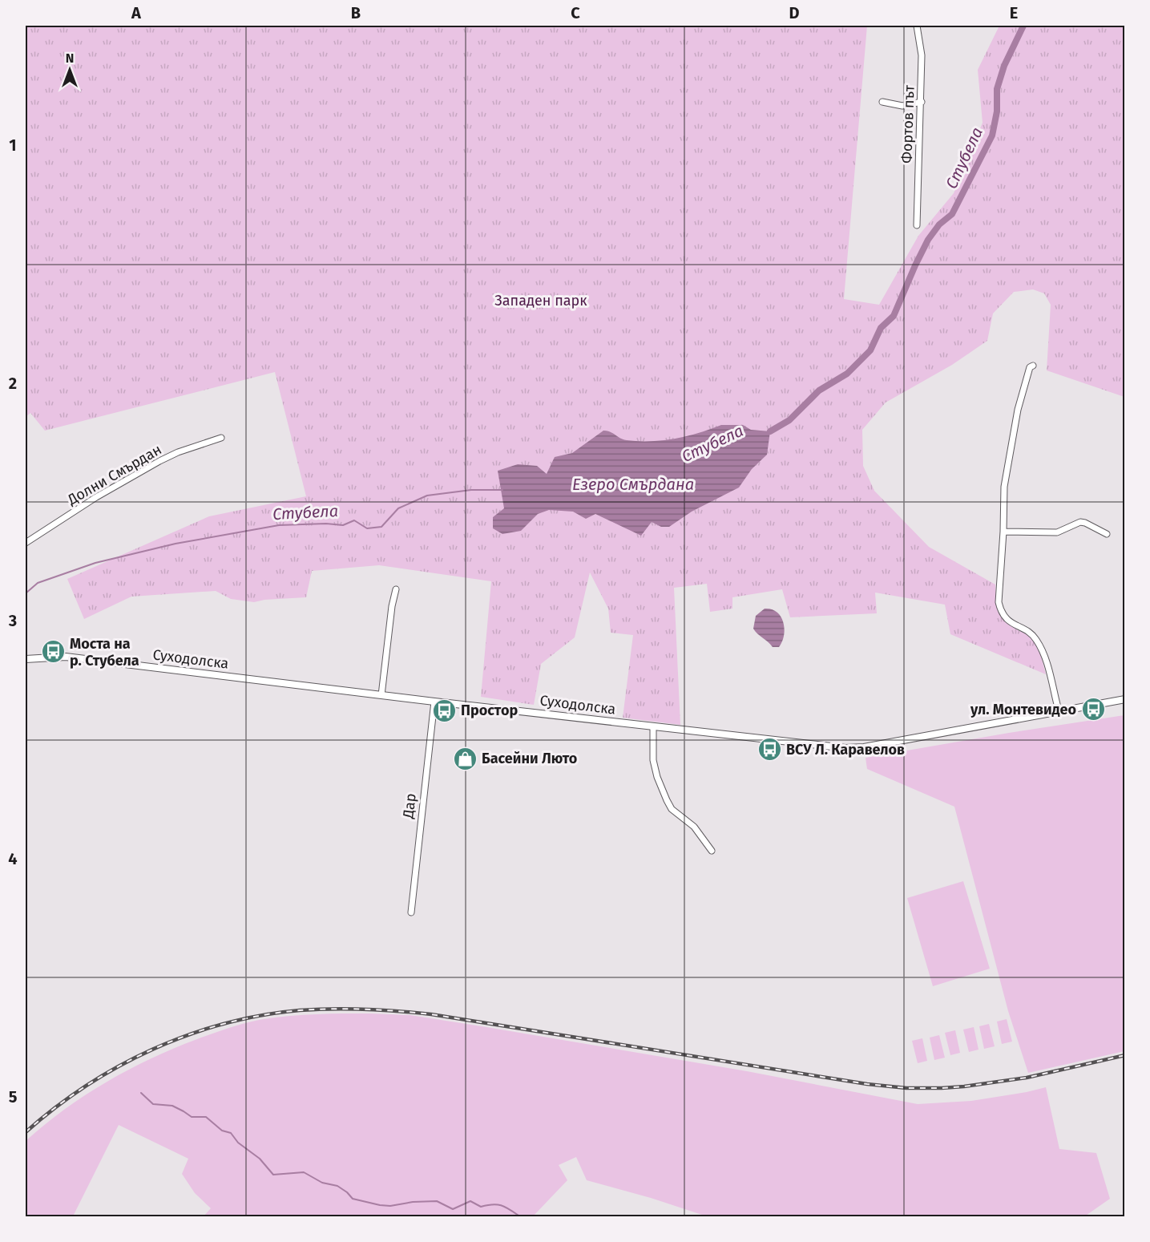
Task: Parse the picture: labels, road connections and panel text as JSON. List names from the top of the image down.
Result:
{
  "streets": {
    "street": [
      "Фортов път",
      "Долни Смърдан",
      "Суходолска",
      "Дар"
    ]
  },
  "crossings": [
    ["Суходолска", "Дар"]
  ],
  "water": ["Стубела", "Езеро Смърдана"],
  "parks": ["Западен парк"],
  "places": {
    "bus stop": [
      "Моста на р. Стубела",
      "ул. Монтевидео",
      "Простор",
      "ВСУ Л. Каравелов"
    ],
    "shop": ["Басейни Люто"]
  },
  "north": "top",
  "grid": {
    "columns": [
      "A",
      "B",
      "C",
      "D",
      "E"
    ],
    "rows": [
      "1",
      "2",
      "3",
      "4",
      "5"
    ]
  }
}
